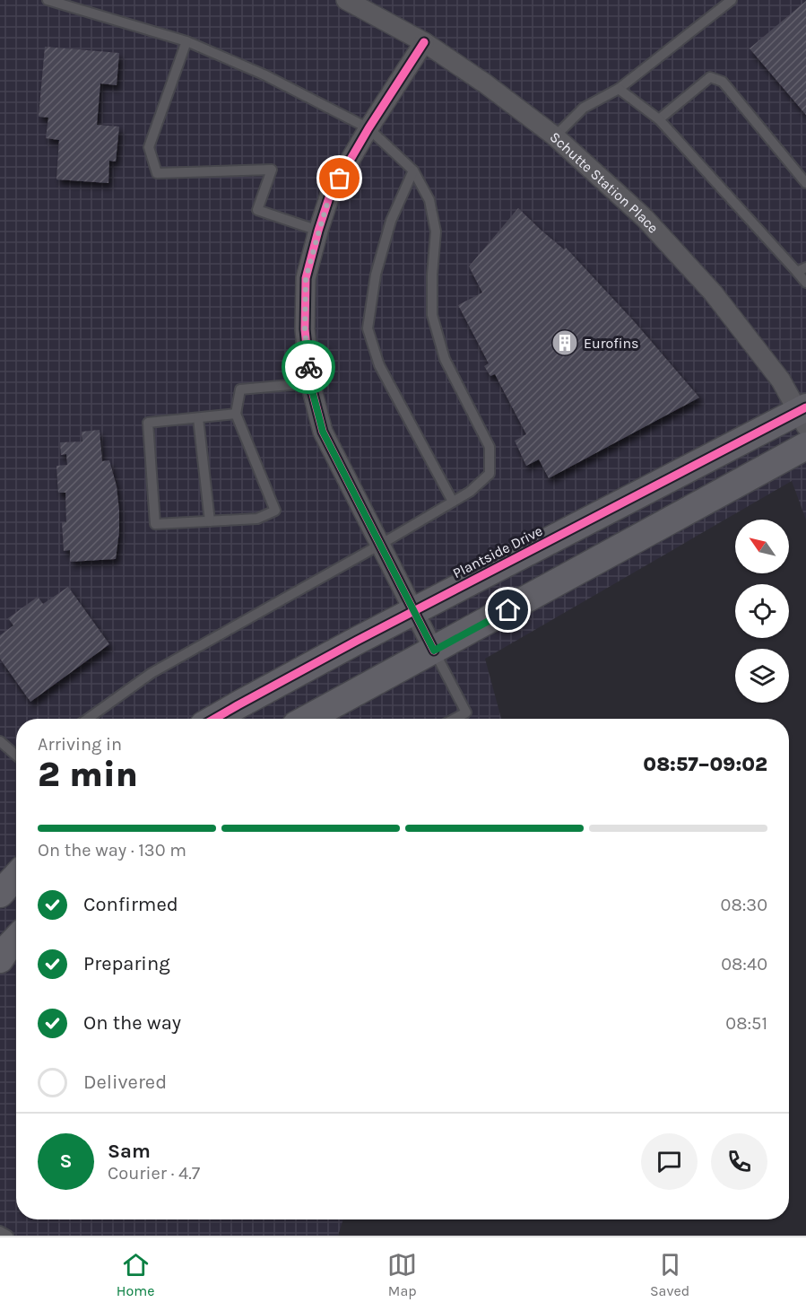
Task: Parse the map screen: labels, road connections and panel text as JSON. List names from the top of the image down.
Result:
{
  "streets": {
    "street": ["Schutte Station Place", "Plantside Drive"]
  },
  "crossings": [
    ["Schutte Station Place", "Plantside Drive"]
  ],
  "places": {
    "building": ["Eurofins"]
  },
  "north": "top left",
  "page": {
    "heading": ["2 min", "Arriving in", "08:57–09:02"],
    "panel": ["Sam", "Courier · 4.7"],
    "bar": "On the way · 130 m",
    "list": [
      ["Confirmed", "08:30"],
      ["Preparing", "08:40"],
      ["On the way", "08:51"],
      "Delivered"
    ],
    "round": "S",
    "tabs": ["Home", "Map", "Saved"]
  }
}
